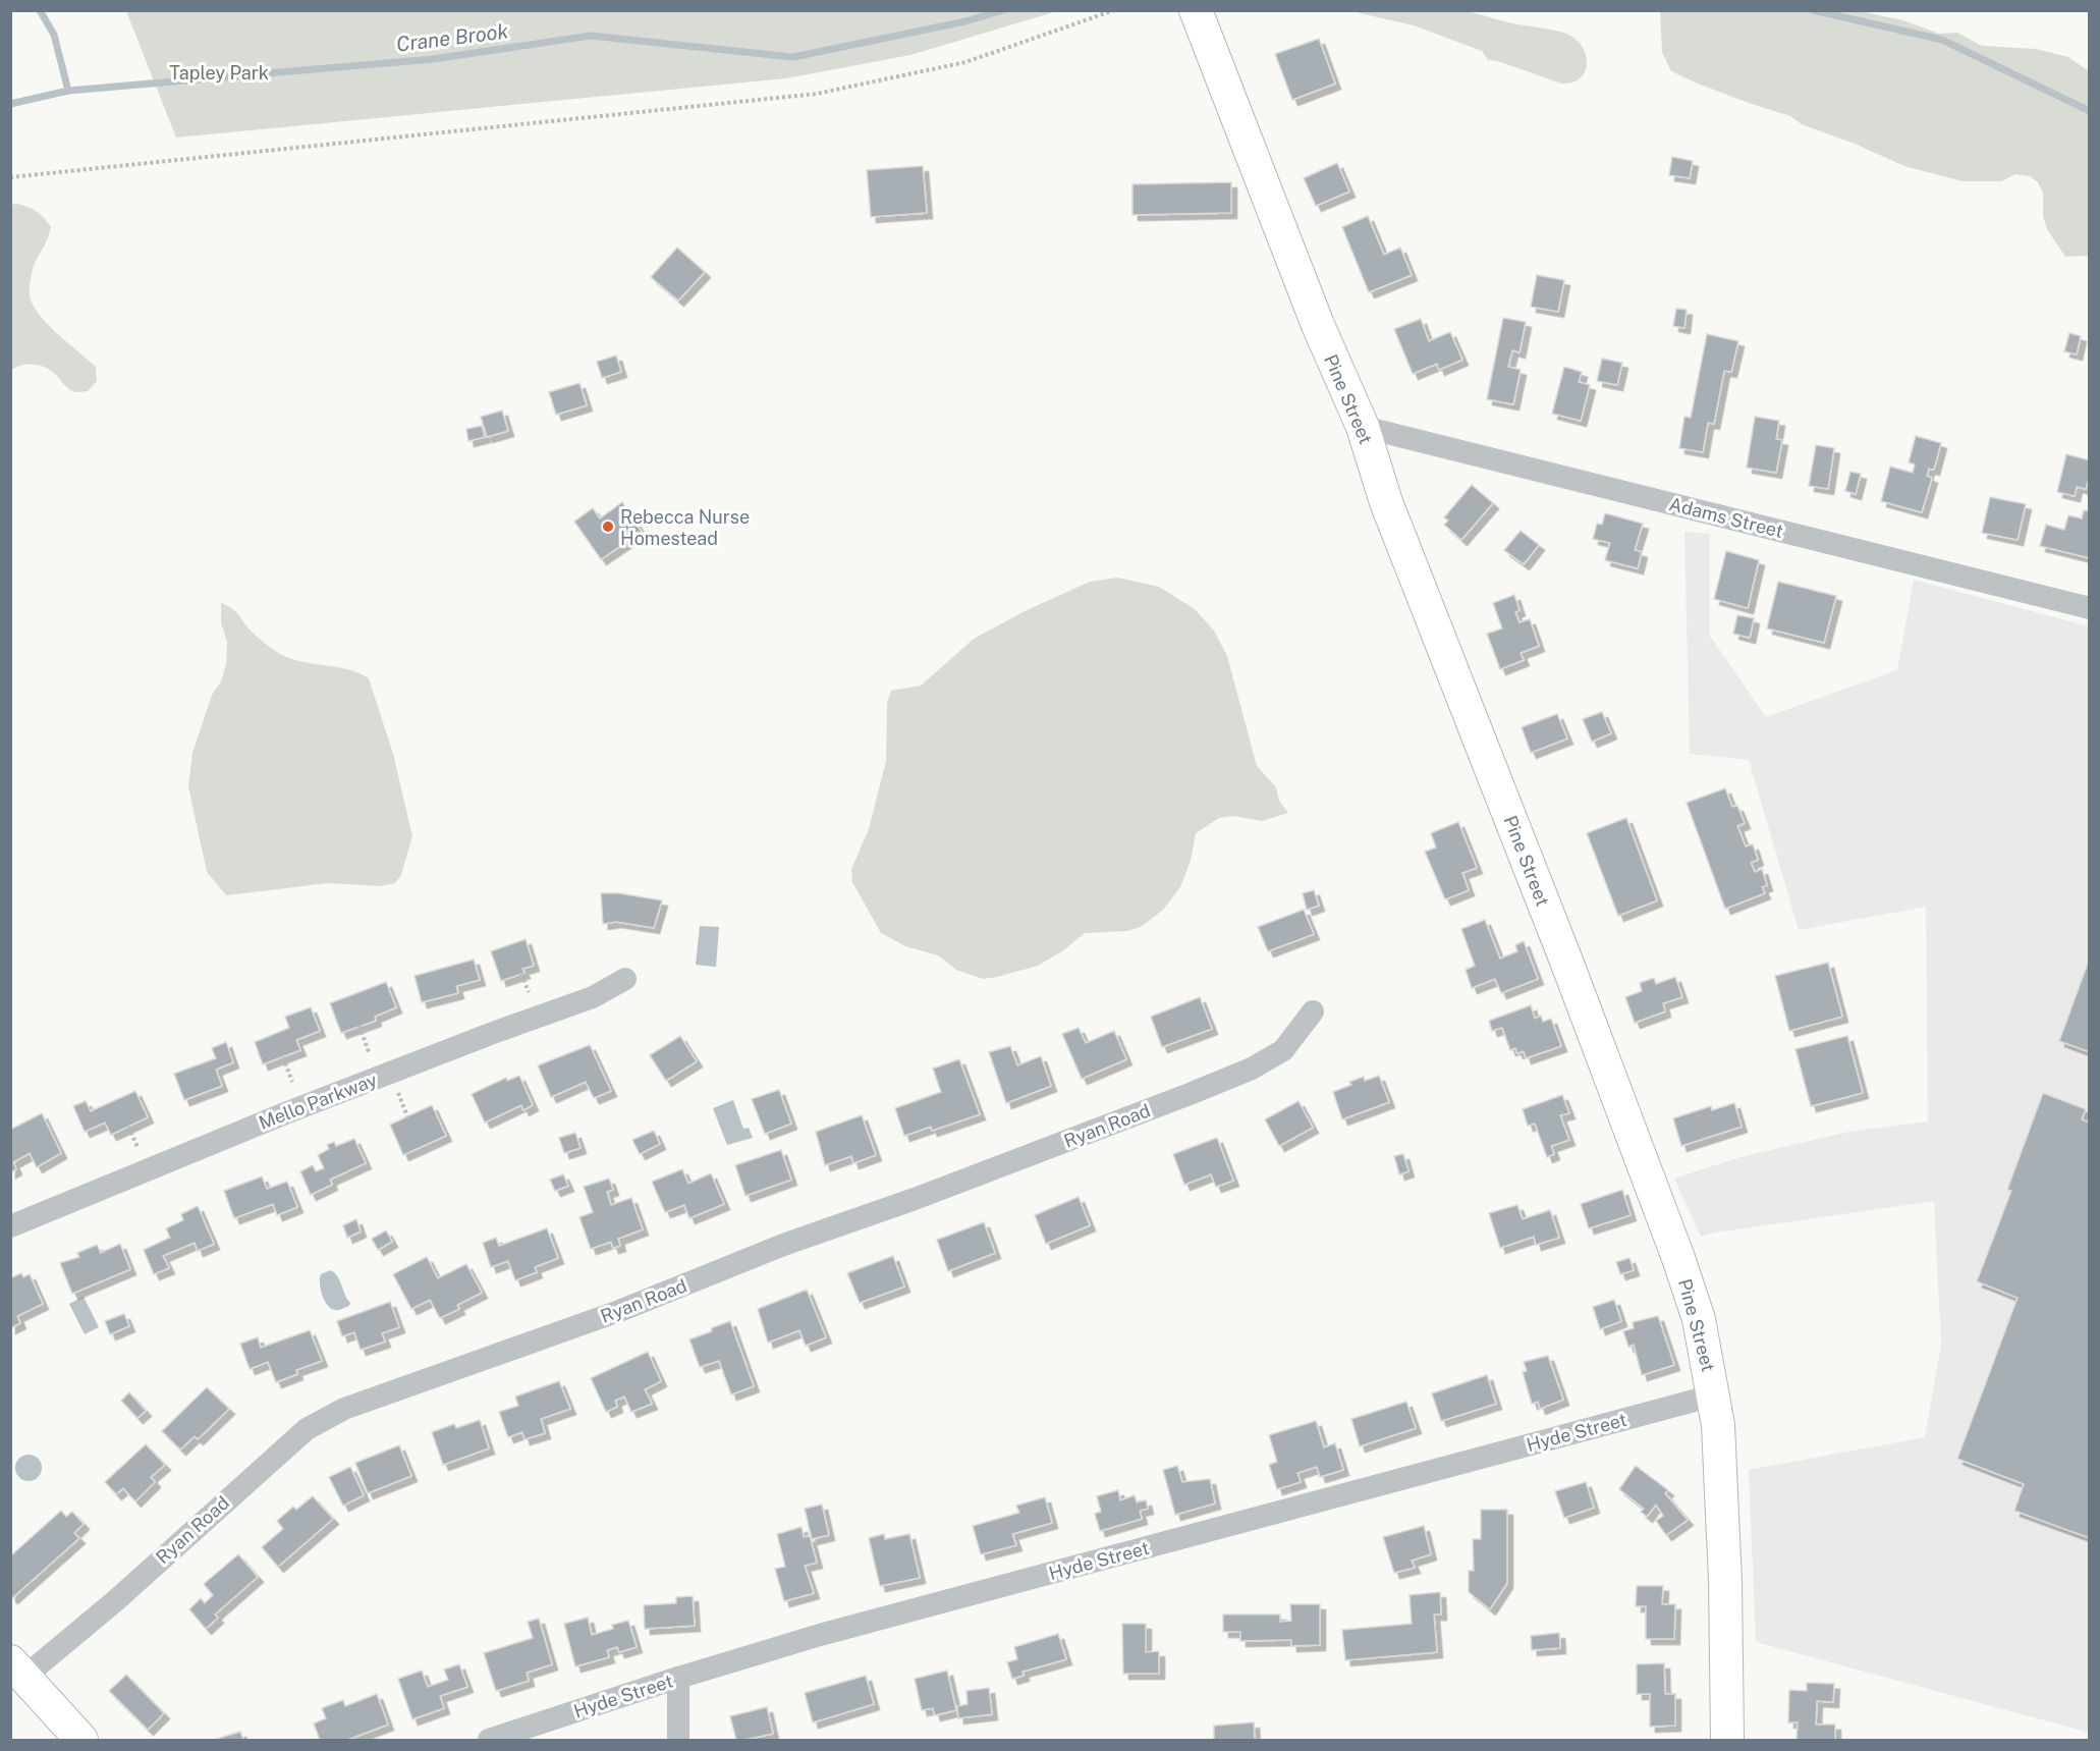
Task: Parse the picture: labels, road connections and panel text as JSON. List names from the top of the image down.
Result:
{
  "streets": {
    "street": [
      "Pine Street",
      "Adams Street",
      "Mello Parkway",
      "Ryan Road",
      "Hyde Street"
    ]
  },
  "crossings": [
    ["Pine Street", "Adams Street"],
    ["Pine Street", "Hyde Street"]
  ],
  "water": ["Crane Brook"],
  "parks": ["Tapley Park"],
  "places": ["Rebecca Nurse Homestead"]
}
